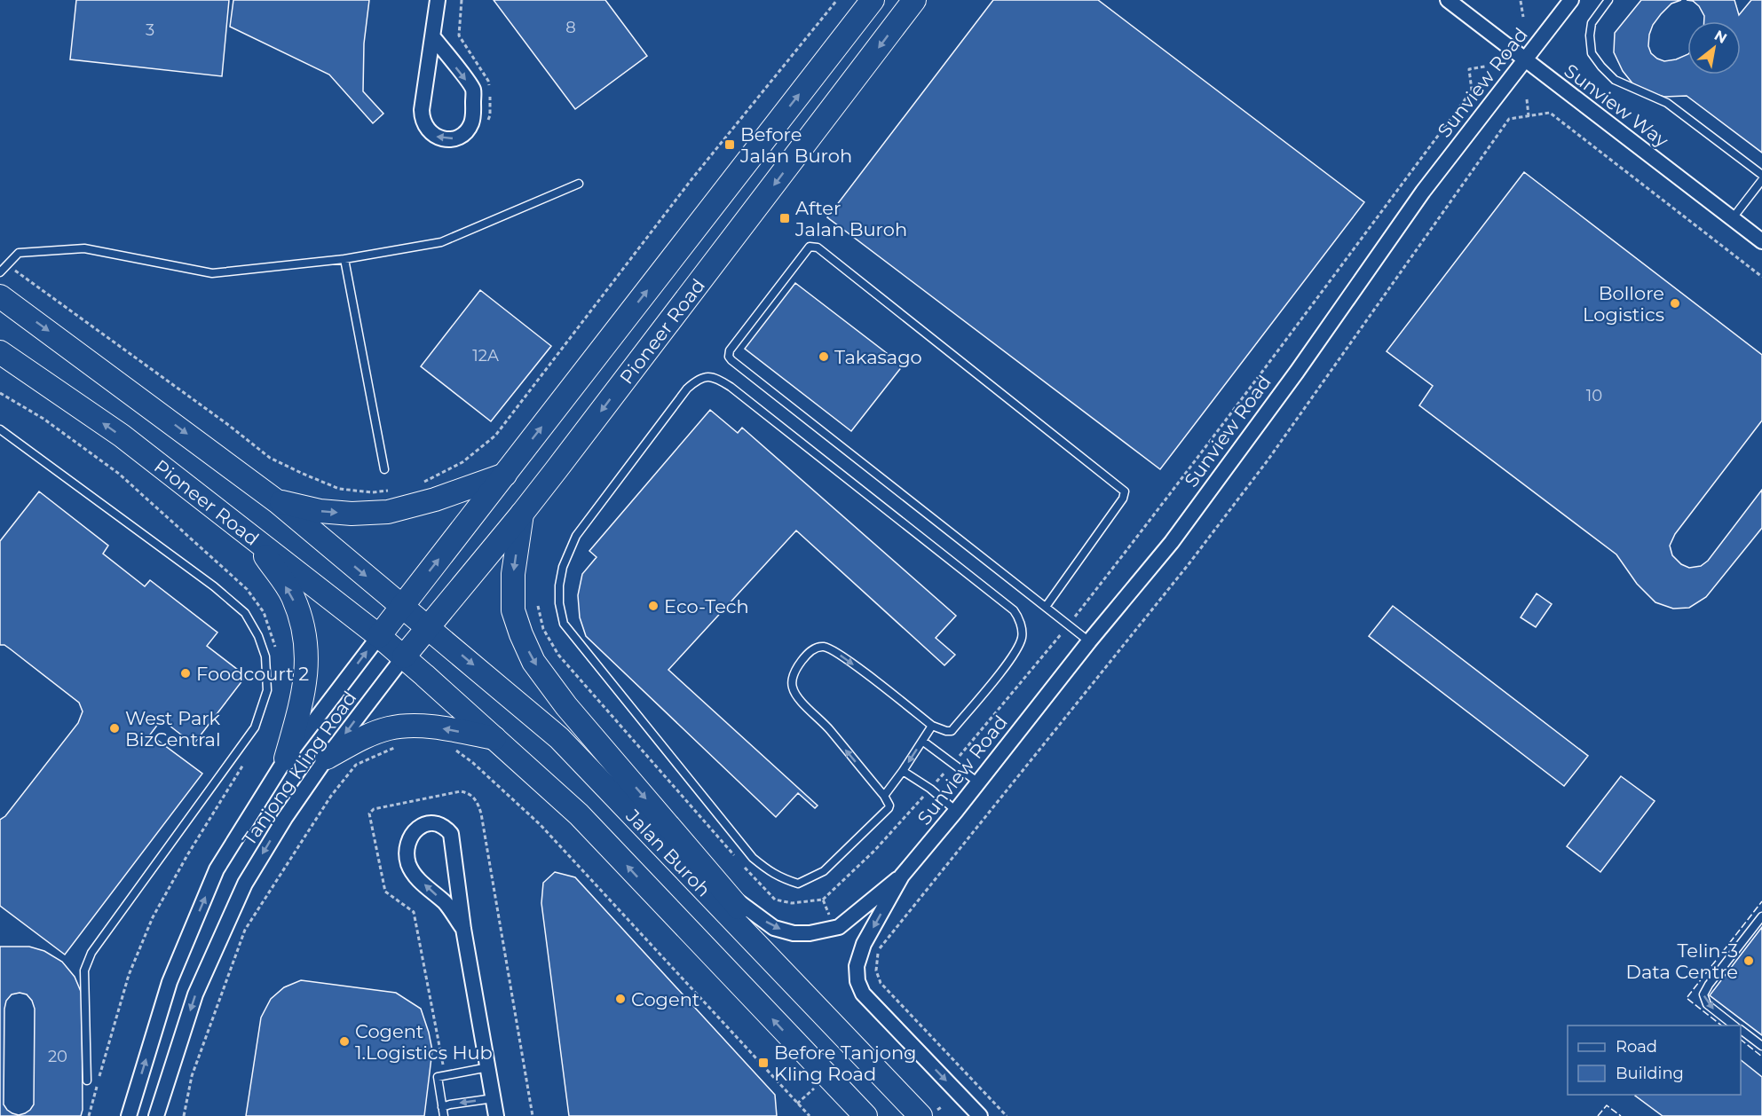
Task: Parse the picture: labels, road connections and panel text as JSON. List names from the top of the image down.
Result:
{
  "streets": {
    "main road": ["Pioneer Road", "Jalan Buroh"],
    "street": ["Sunview Road", "Sunview Way", "Tanjong Kling Road"]
  },
  "crossings": [
    ["Sunview Road", "Sunview Way"],
    ["Pioneer Road", "Tanjong Kling Road"],
    ["Pioneer Road", "Jalan Buroh"],
    ["Tanjong Kling Road", "Jalan Buroh"]
  ],
  "places": {
    "transit": ["Before Jalan Buroh", "After Jalan Buroh", "Before Tanjong Kling Road"],
    "other": [
      "Bollore Logistics",
      "Takasago",
      "Eco-Tech",
      "Foodcourt 2",
      "West Park BizCentral",
      "Telin-3 Data Centre",
      "Cogent",
      "Cogent 1.Logistics Hub"
    ]
  },
  "house_numbers": [
    "8",
    "3",
    "12A",
    "10",
    "20"
  ],
  "legend": ["Road", "Building"],
  "north": "top right"
}
